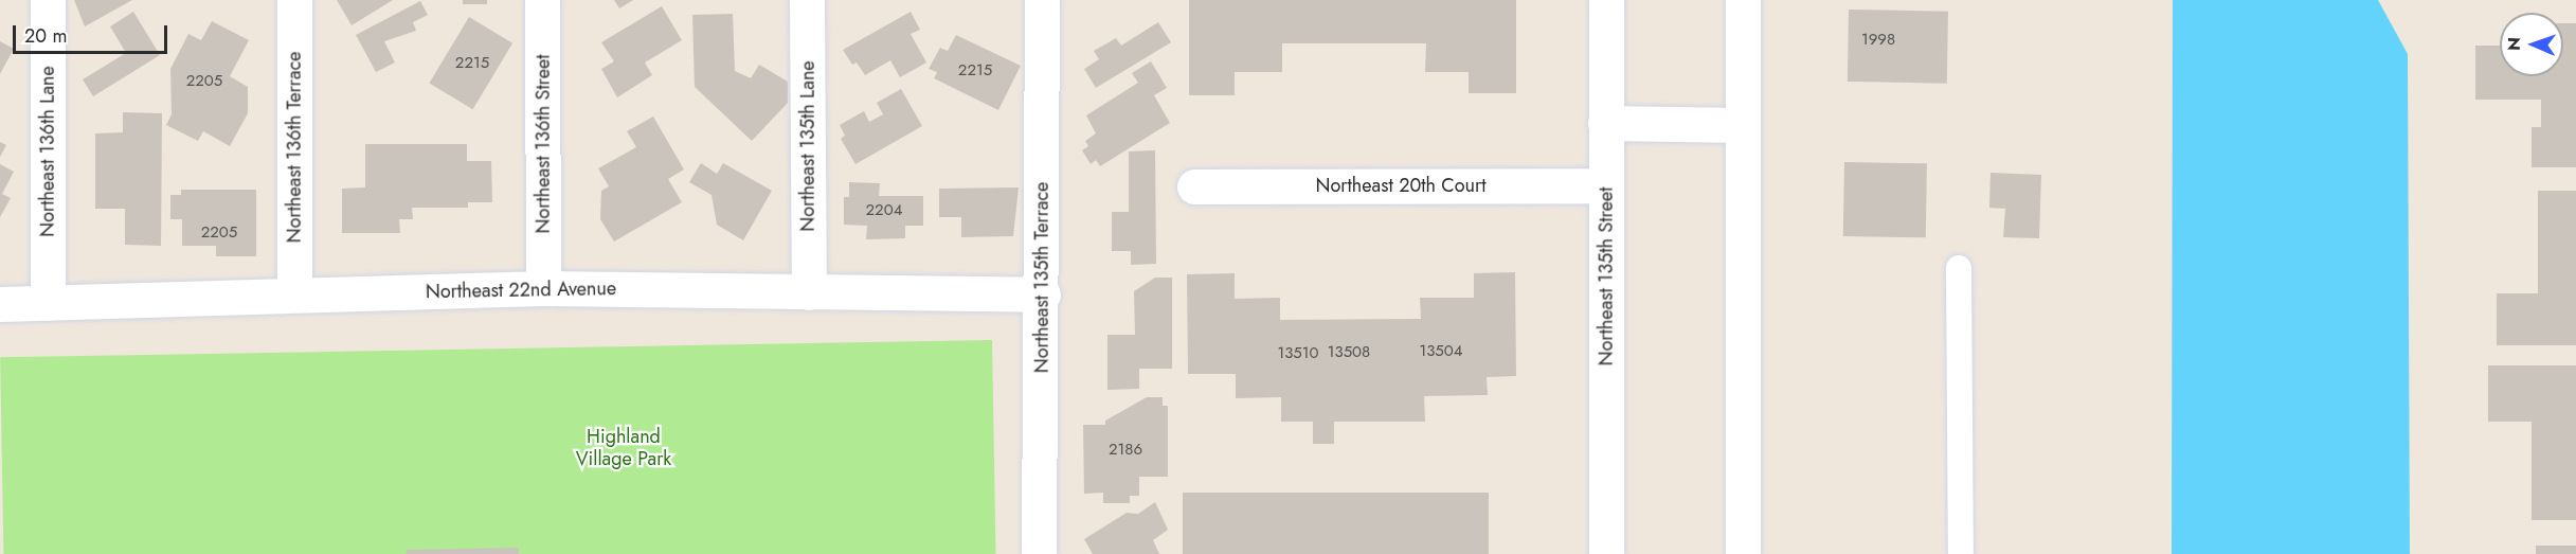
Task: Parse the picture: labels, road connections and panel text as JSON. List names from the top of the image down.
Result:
{
  "streets": {
    "street": [
      "Northeast 136th Street",
      "Northeast 135th Lane",
      "Northeast 136th Terrace",
      "Northeast 136th Lane",
      "Northeast 20th Court",
      "Northeast 135th Street",
      "Northeast 135th Terrace",
      "Northeast 22nd Avenue"
    ]
  },
  "crossings": [
    ["Northeast 136th Street", "Northeast 22nd Avenue"],
    ["Northeast 135th Lane", "Northeast 22nd Avenue"],
    ["Northeast 136th Terrace", "Northeast 22nd Avenue"],
    ["Northeast 136th Lane", "Northeast 22nd Avenue"],
    ["Northeast 20th Court", "Northeast 135th Street"],
    ["Northeast 135th Terrace", "Northeast 22nd Avenue"]
  ],
  "parks": ["Highland Village Park"],
  "house_numbers": [
    "1998",
    "2215",
    "2215",
    "2205",
    "2204",
    "2205",
    "13504",
    "13508",
    "13510",
    "2186"
  ],
  "scale_bar": "20 m",
  "north": "left"
}
